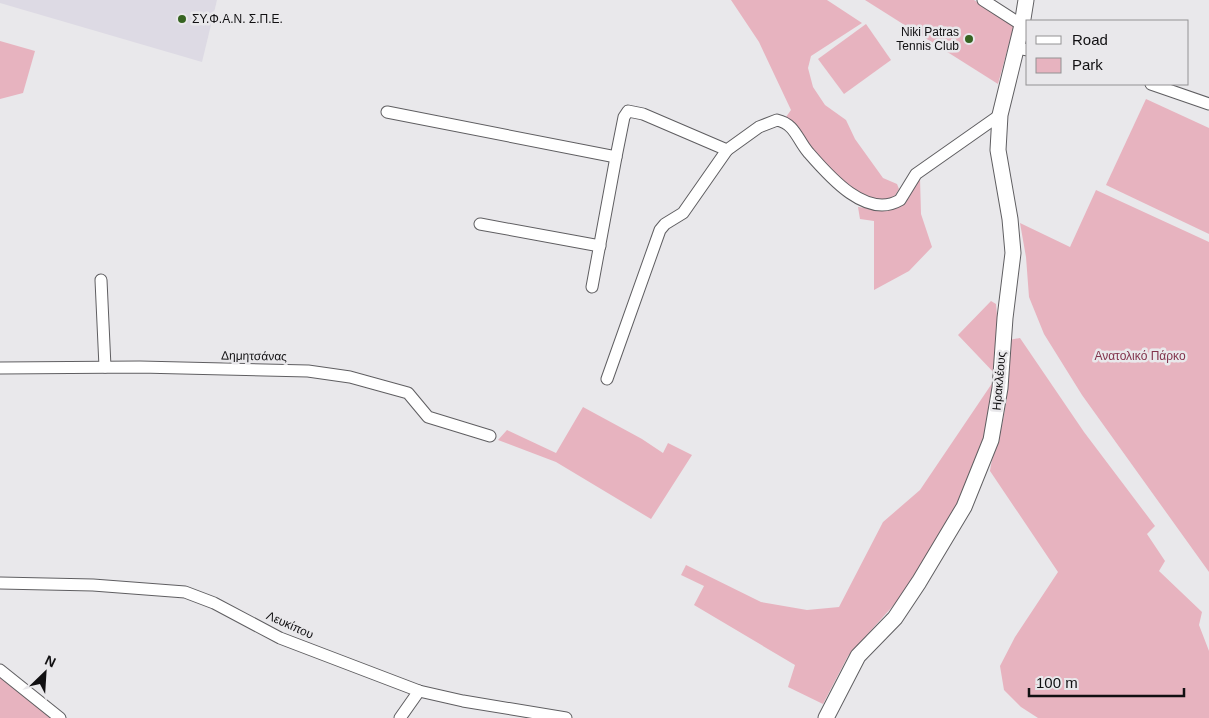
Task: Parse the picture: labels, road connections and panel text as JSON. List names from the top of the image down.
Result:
{
  "streets": {
    "street": ["Δημητσάνας", "Ηρακλέους", "Λευκίπου"]
  },
  "parks": ["Ανατολικό Πάρκο"],
  "places": ["ΣΥ.Φ.Α.Ν. Σ.Π.Ε.", "Niki Patras Tennis Club"],
  "legend": ["Road", "Park"],
  "scale_bar": "100 m",
  "north": "top right"
}
